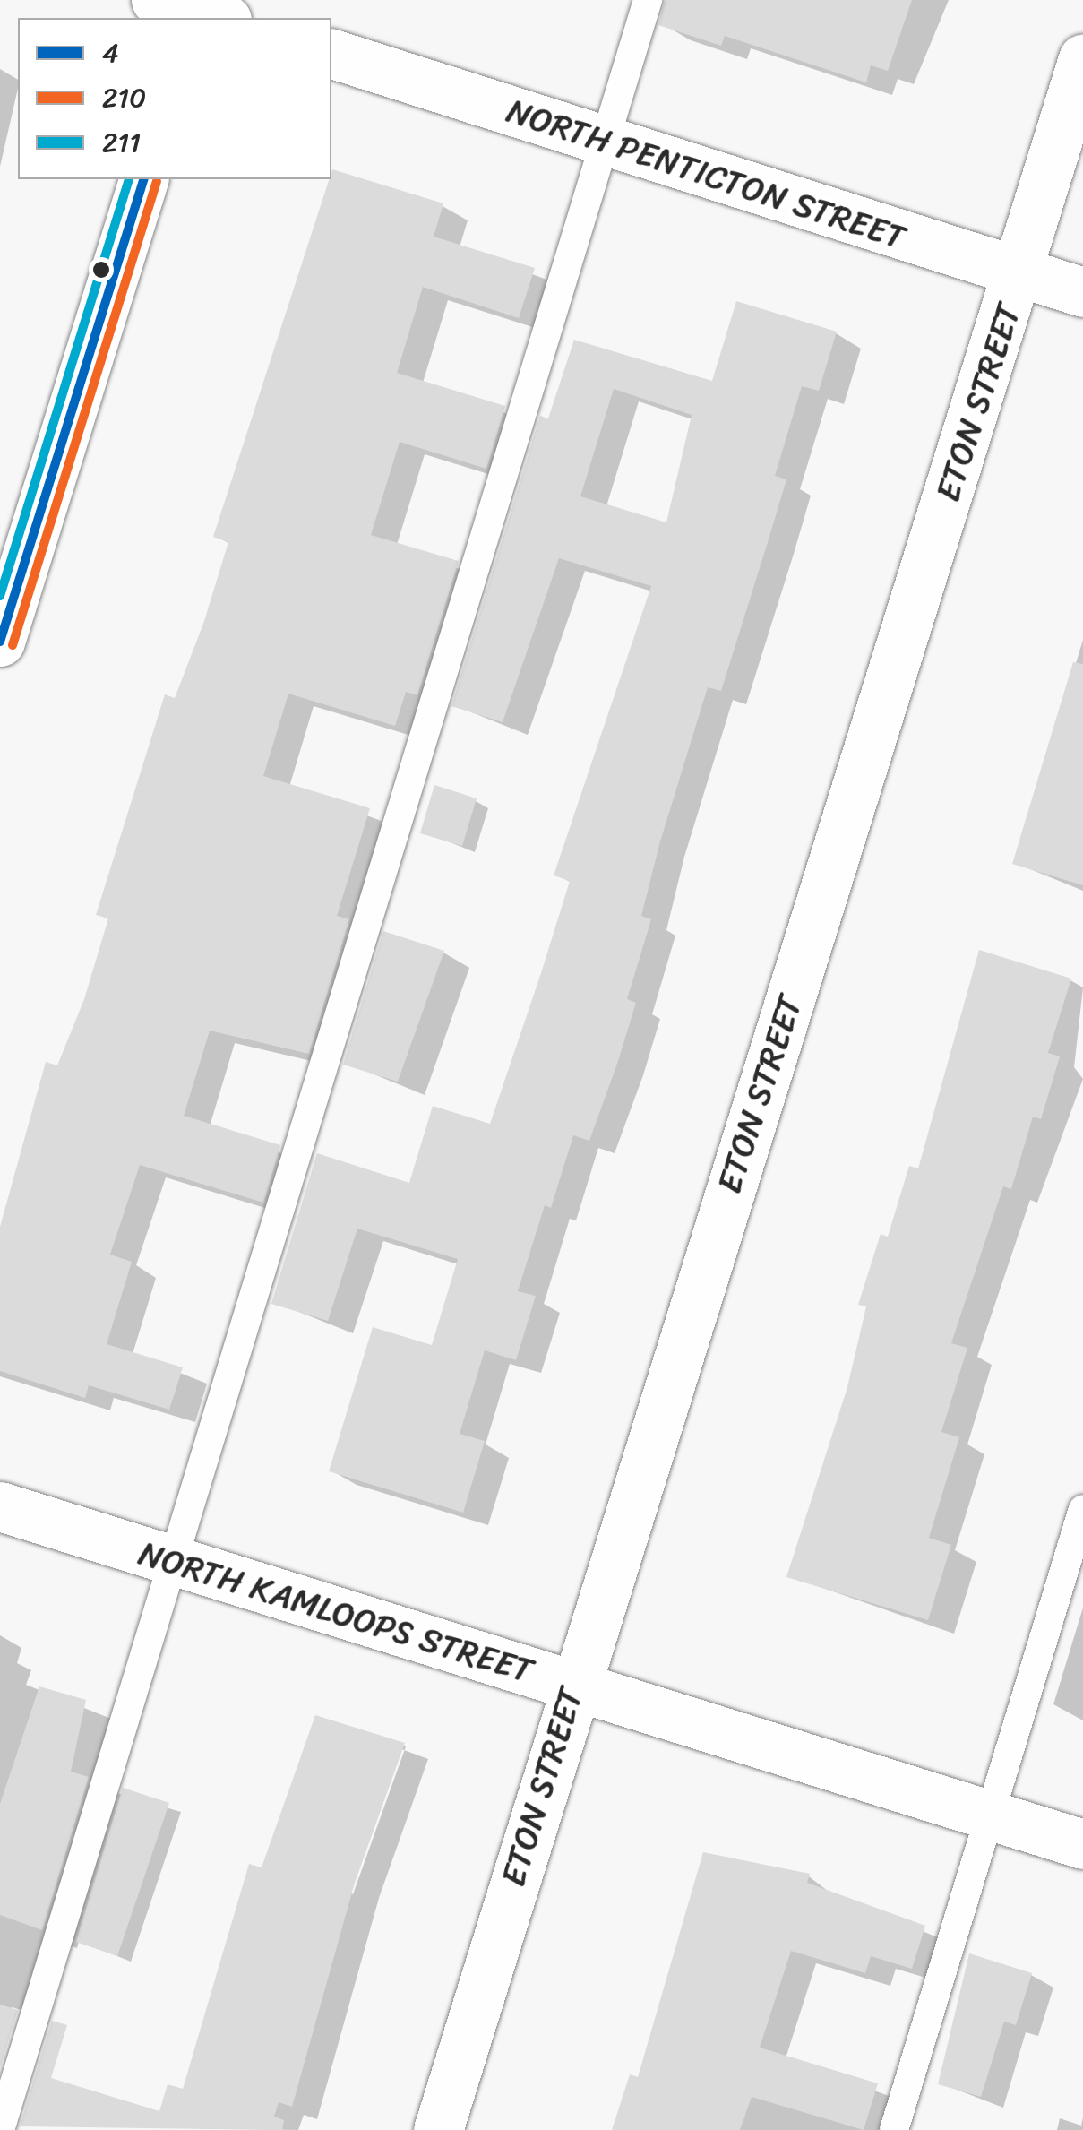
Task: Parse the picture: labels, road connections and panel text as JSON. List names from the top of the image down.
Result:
{
  "streets": {
    "street": ["NORTH PENTICTON STREET", "ETON STREET", "NORTH KAMLOOPS STREET"]
  },
  "crossings": [
    ["NORTH PENTICTON STREET", "ETON STREET"],
    ["ETON STREET", "NORTH KAMLOOPS STREET"]
  ],
  "lines": ["transit line 4", "transit line 211", "transit line 210"],
  "legend": ["4", "210", "211"]
}
